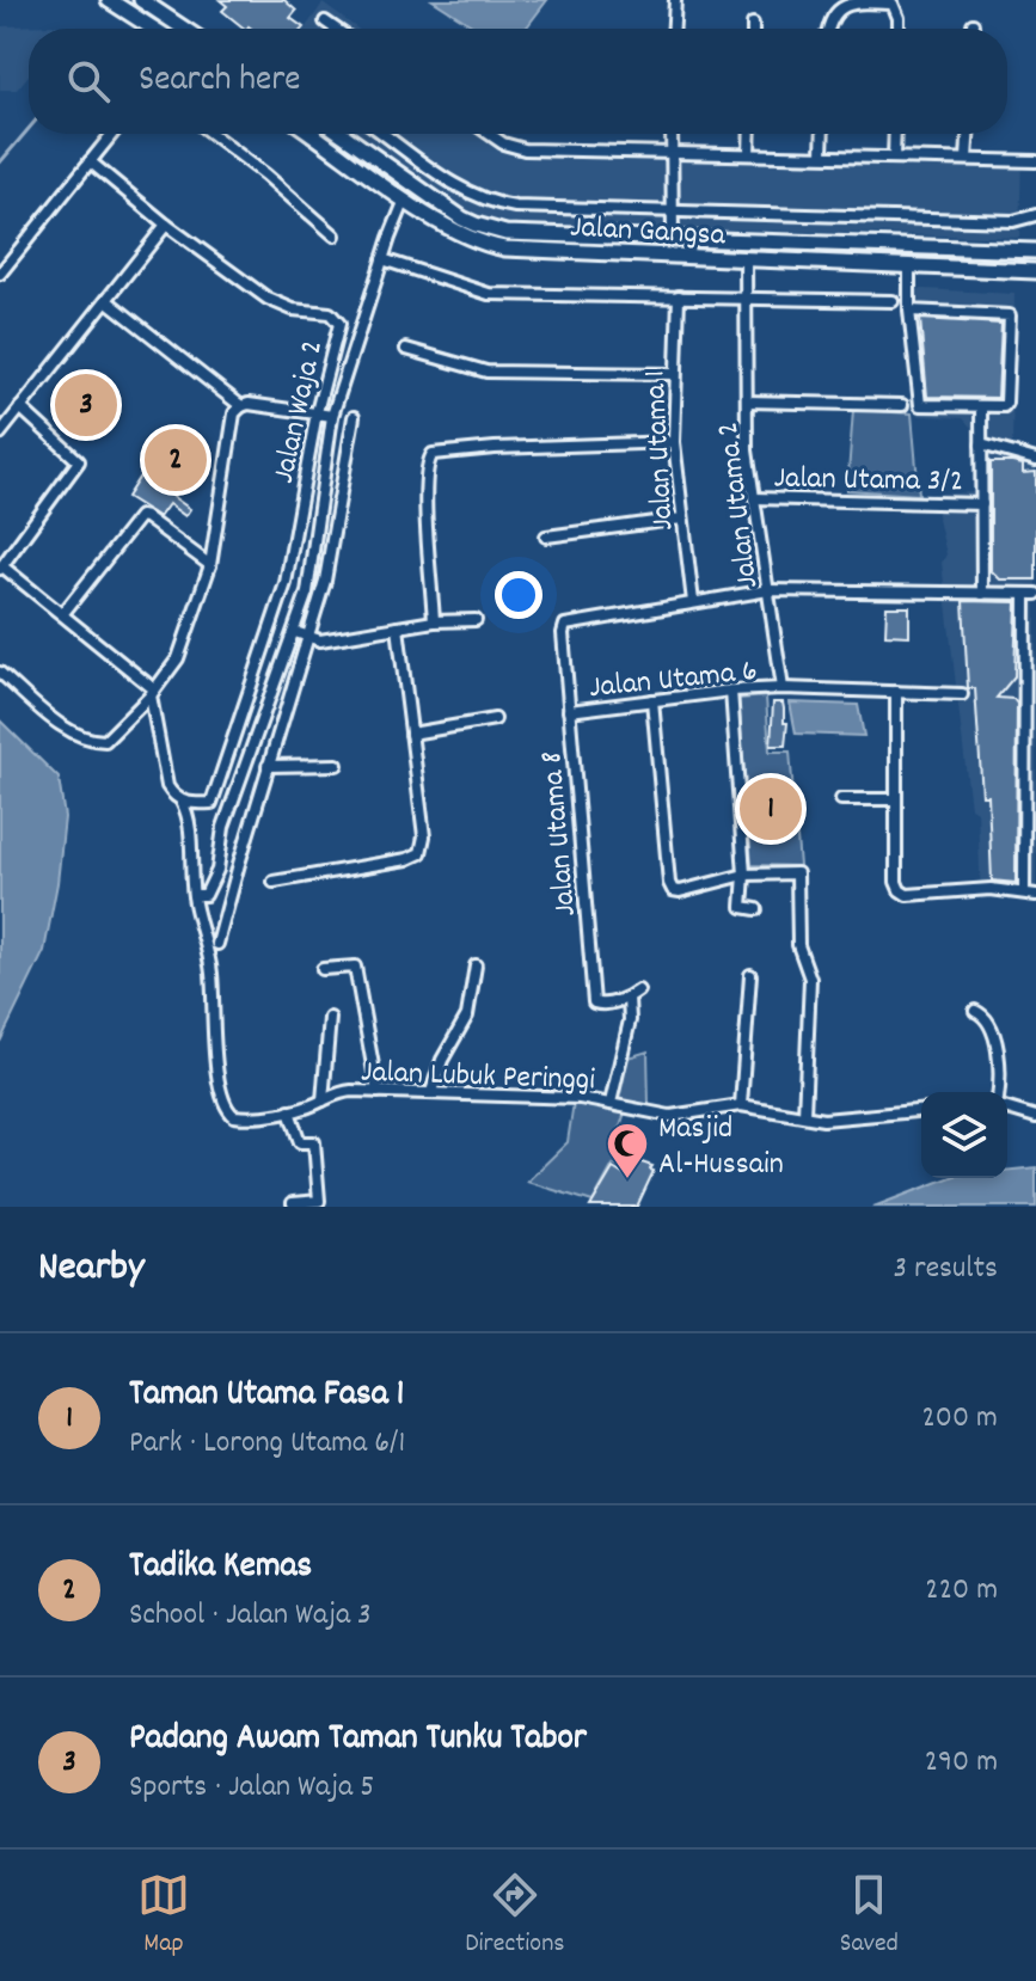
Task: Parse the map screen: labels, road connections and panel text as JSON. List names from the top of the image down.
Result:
{
  "streets": {
    "main road": ["Jalan Gangsa"],
    "street": [
      "Jalan Waja 2",
      "Jalan Utama 1",
      "Jalan Utama 3/2",
      "Jalan Utama 2",
      "Jalan Utama 6",
      "Jalan Utama 8",
      "Jalan Lubuk Peringgi"
    ]
  },
  "crossings": [
    ["Jalan Gangsa", "Jalan Utama 2"],
    ["Jalan Utama 1", "Jalan Utama 8"],
    ["Jalan Utama 3/2", "Jalan Utama 2"],
    ["Jalan Utama 2", "Jalan Utama 6"],
    ["Jalan Utama 6", "Jalan Utama 8"]
  ],
  "places": {
    "mosque": ["Masjid Al-Hussain"]
  },
  "page": {
    "search": "Search here",
    "pins": ["3", "2", "1"],
    "heading": ["Nearby", "3 results"],
    "list": [
      {
        "mark": "1",
        "name": "Taman Utama Fasa 1",
        "note": "Park · Lorong Utama 6/1",
        "value": "200 m"
      },
      {
        "mark": "2",
        "name": "Tadika Kemas",
        "note": "School · Jalan Waja 3",
        "value": "220 m"
      },
      {
        "mark": "3",
        "name": "Padang Awam Taman Tunku Tabor",
        "note": "Sports · Jalan Waja 5",
        "value": "290 m"
      }
    ],
    "nav": ["Map", "Directions", "Saved"]
  }
}
